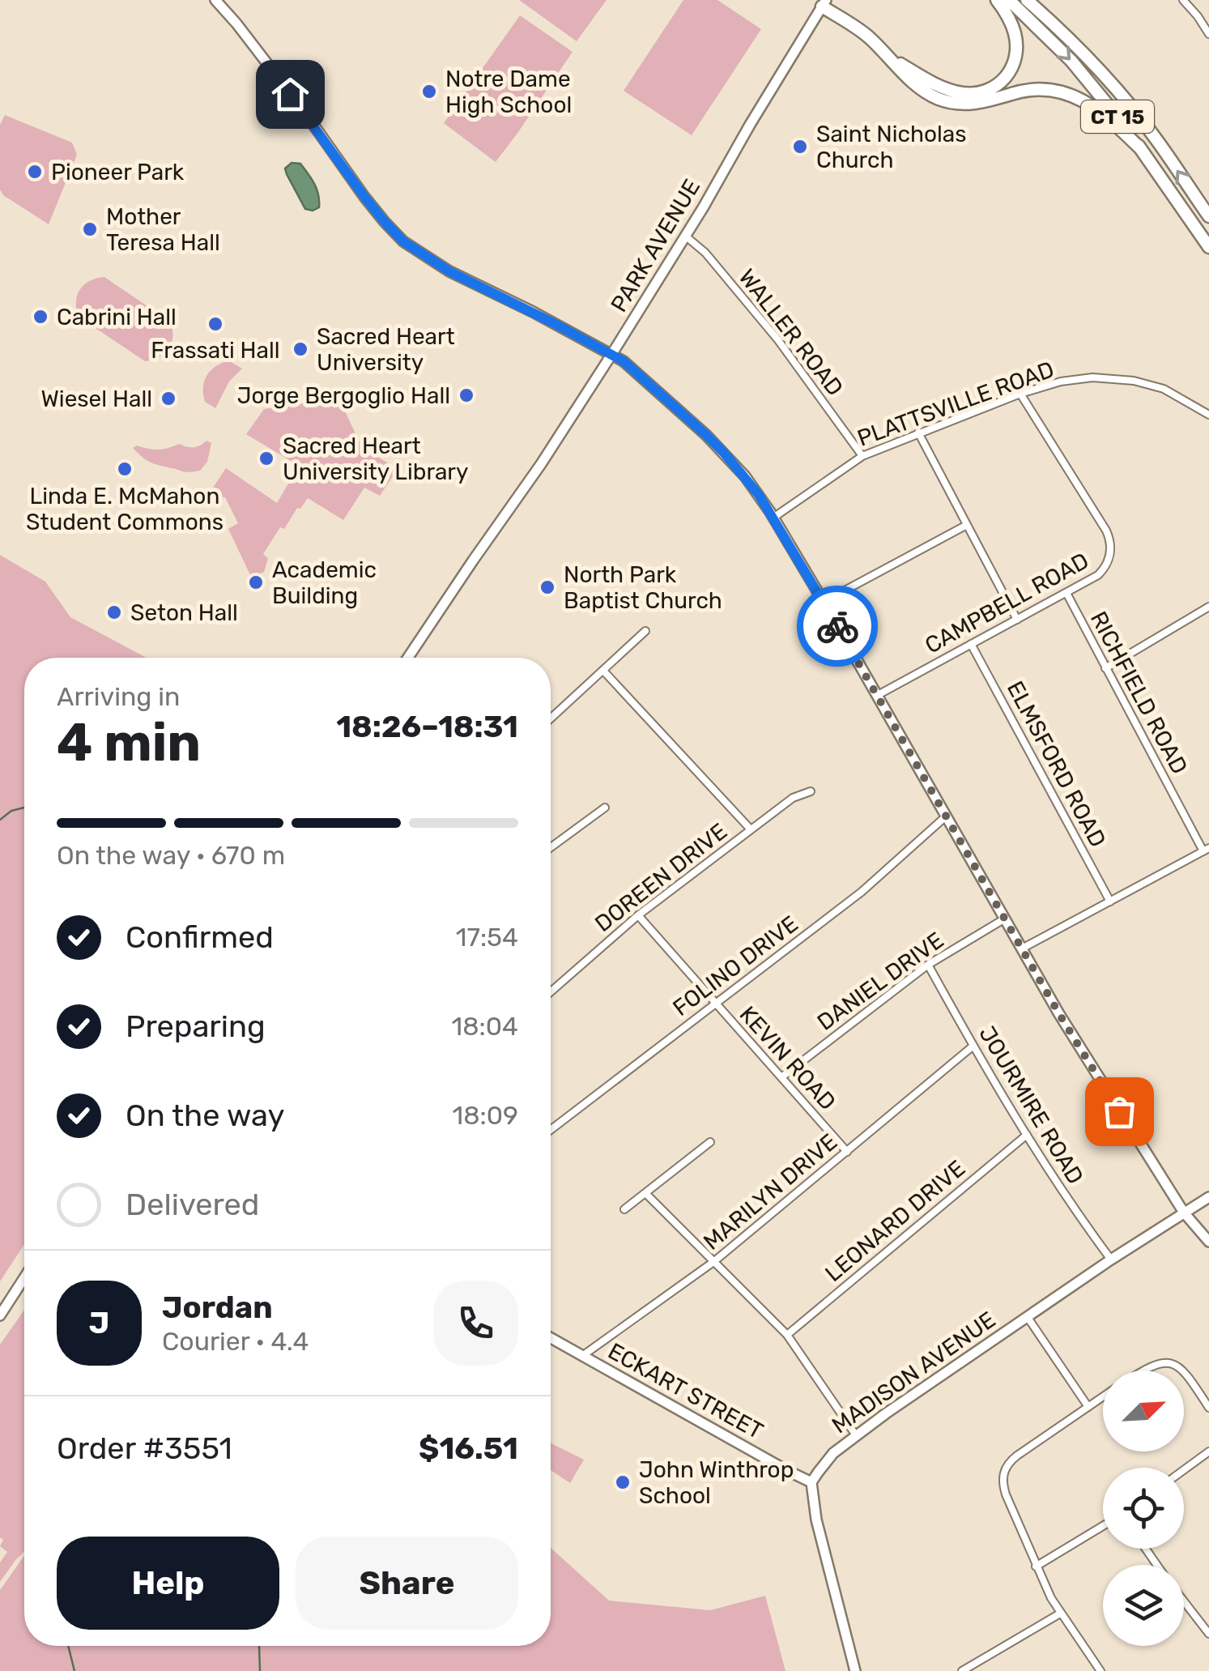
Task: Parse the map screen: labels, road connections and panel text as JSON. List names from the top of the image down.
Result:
{
  "streets": {
    "highway": ["CT 15"],
    "main road": ["PARK AVENUE", "MADISON AVENUE", "ECKART STREET"],
    "street": [
      "WALLER ROAD",
      "PLATTSVILLE ROAD",
      "CAMPBELL ROAD",
      "RICHFIELD ROAD",
      "ELMSFORD ROAD",
      "DOREEN DRIVE",
      "FOLINO DRIVE",
      "DANIEL DRIVE",
      "KEVIN ROAD",
      "JOURMIRE ROAD",
      "MARILYN DRIVE",
      "LEONARD DRIVE"
    ]
  },
  "crossings": [
    ["PARK AVENUE", "WALLER ROAD"],
    ["WALLER ROAD", "PLATTSVILLE ROAD"],
    ["PLATTSVILLE ROAD", "CAMPBELL ROAD"],
    ["CAMPBELL ROAD", "RICHFIELD ROAD"],
    ["CAMPBELL ROAD", "ELMSFORD ROAD"],
    ["DOREEN DRIVE", "KEVIN ROAD"],
    ["FOLINO DRIVE", "KEVIN ROAD"],
    ["DANIEL DRIVE", "KEVIN ROAD"],
    ["DANIEL DRIVE", "JOURMIRE ROAD"],
    ["KEVIN ROAD", "MARILYN DRIVE"],
    ["JOURMIRE ROAD", "MARILYN DRIVE"],
    ["JOURMIRE ROAD", "LEONARD DRIVE"],
    ["JOURMIRE ROAD", "MADISON AVENUE"],
    ["MARILYN DRIVE", "ECKART STREET"],
    ["MADISON AVENUE", "ECKART STREET"]
  ],
  "places": [
    "Notre Dame High School",
    "Saint Nicholas Church",
    "Pioneer Park",
    "Mother Teresa Hall",
    "Cabrini Hall",
    "Frassati Hall",
    "Sacred Heart University",
    "Jorge Bergoglio Hall",
    "Wiesel Hall",
    "Sacred Heart University Library",
    "Linda E. McMahon Student Commons",
    "Academic Building",
    "North Park Baptist Church",
    "Seton Hall",
    "John Winthrop School"
  ],
  "north": "top right",
  "page": {
    "heading": ["4 min", "Arriving in", "18:26–18:31"],
    "panel": [
      "Jordan",
      "Courier · 4.4",
      "Order #3551",
      "$16.51"
    ],
    "bar": "On the way · 670 m",
    "list": [
      ["Confirmed", "17:54"],
      ["Preparing", "18:04"],
      ["On the way", "18:09"],
      "Delivered"
    ],
    "round": "J",
    "buttons": ["Help", "Share"]
  }
}
